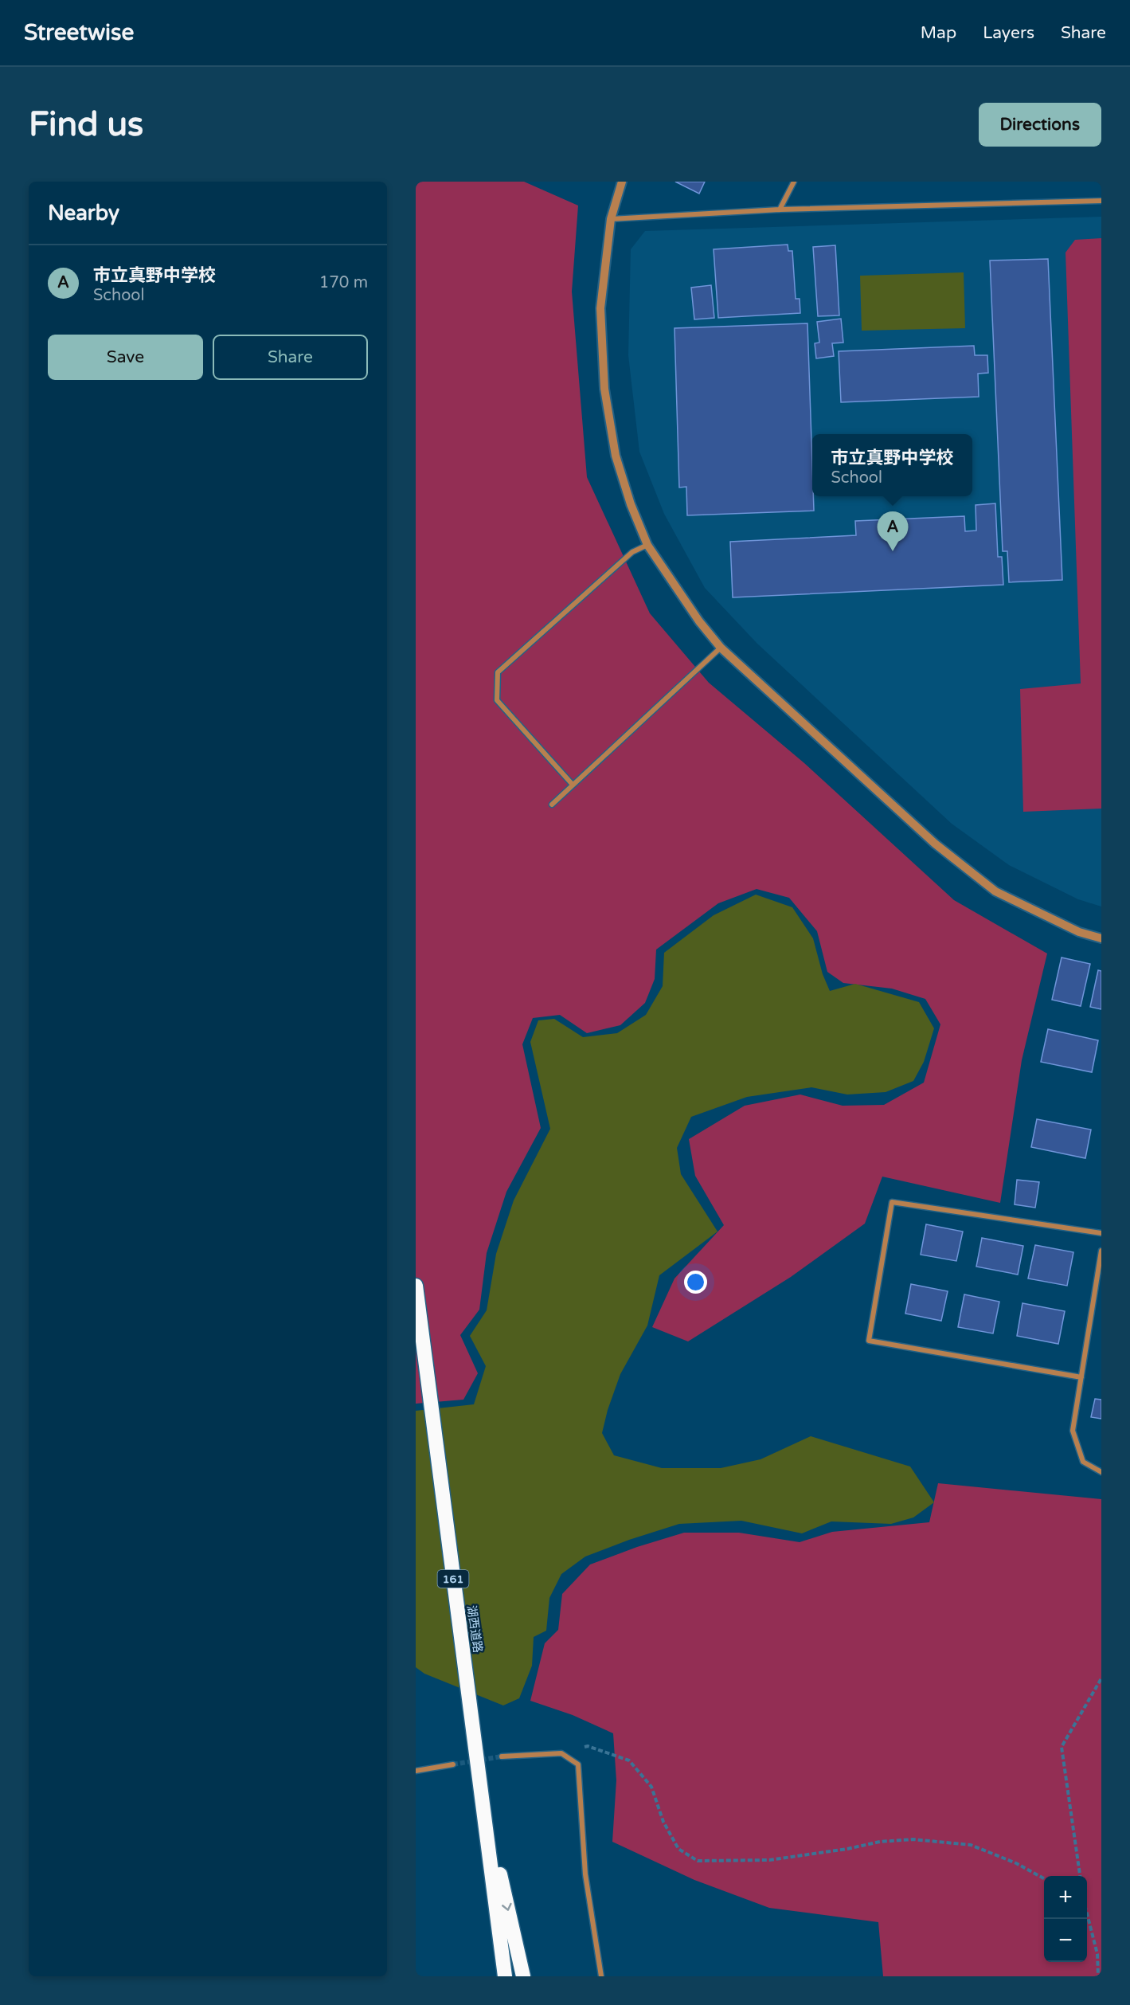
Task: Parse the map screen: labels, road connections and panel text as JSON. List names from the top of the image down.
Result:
{
  "streets": {
    "highway": ["161", "湖西道路"]
  },
  "page": {
    "header": "Streetwise",
    "nav": ["Map", "Layers", "Share"],
    "buttons": [
      "Directions",
      ["Save", "Share"]
    ],
    "title": "Find us",
    "heading": "Nearby",
    "list": [
      {
        "mark": "A",
        "name": "市立真野中学校",
        "note": "School",
        "value": "170 m"
      }
    ],
    "popup": ["市立真野中学校", "School"],
    "pins": "A",
    "map_buttons": ["+", "−"]
  }
}
